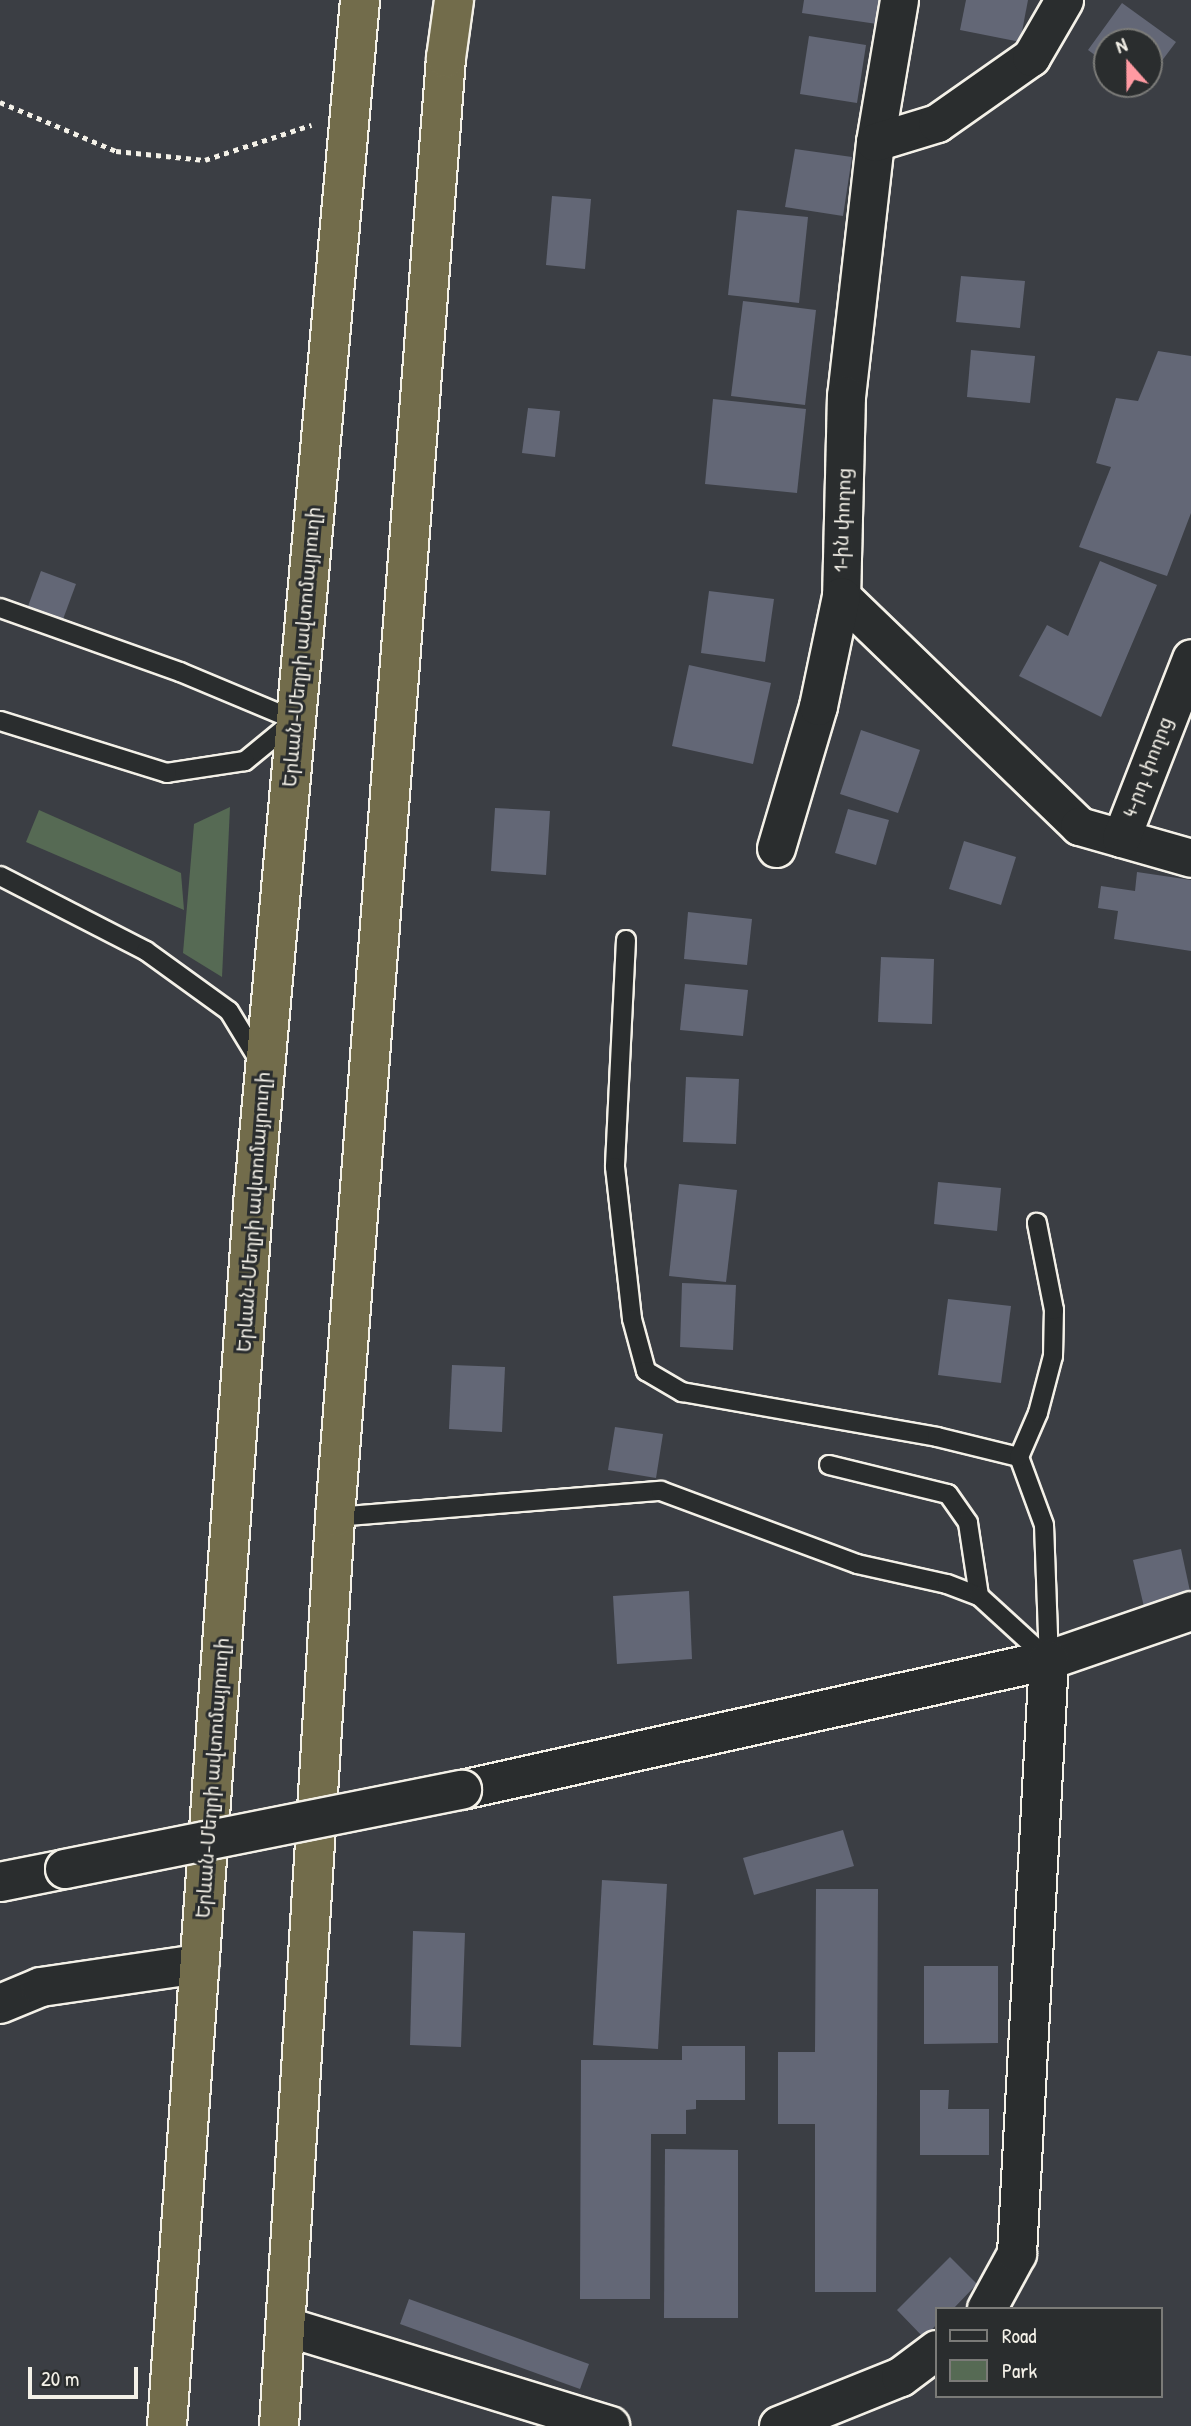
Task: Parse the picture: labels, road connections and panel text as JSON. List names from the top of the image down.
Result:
{
  "streets": {
    "highway": ["Երևան-Մեղրի ավտոմայրուղի"],
    "street": ["1-ին փողոց", "4-րդ փողոց"]
  },
  "crossings": [
    ["1-ին փողոց", "4-րդ փողոց"]
  ],
  "legend": ["Road", "Park"],
  "scale_bar": "20 m",
  "north": "top"
}
